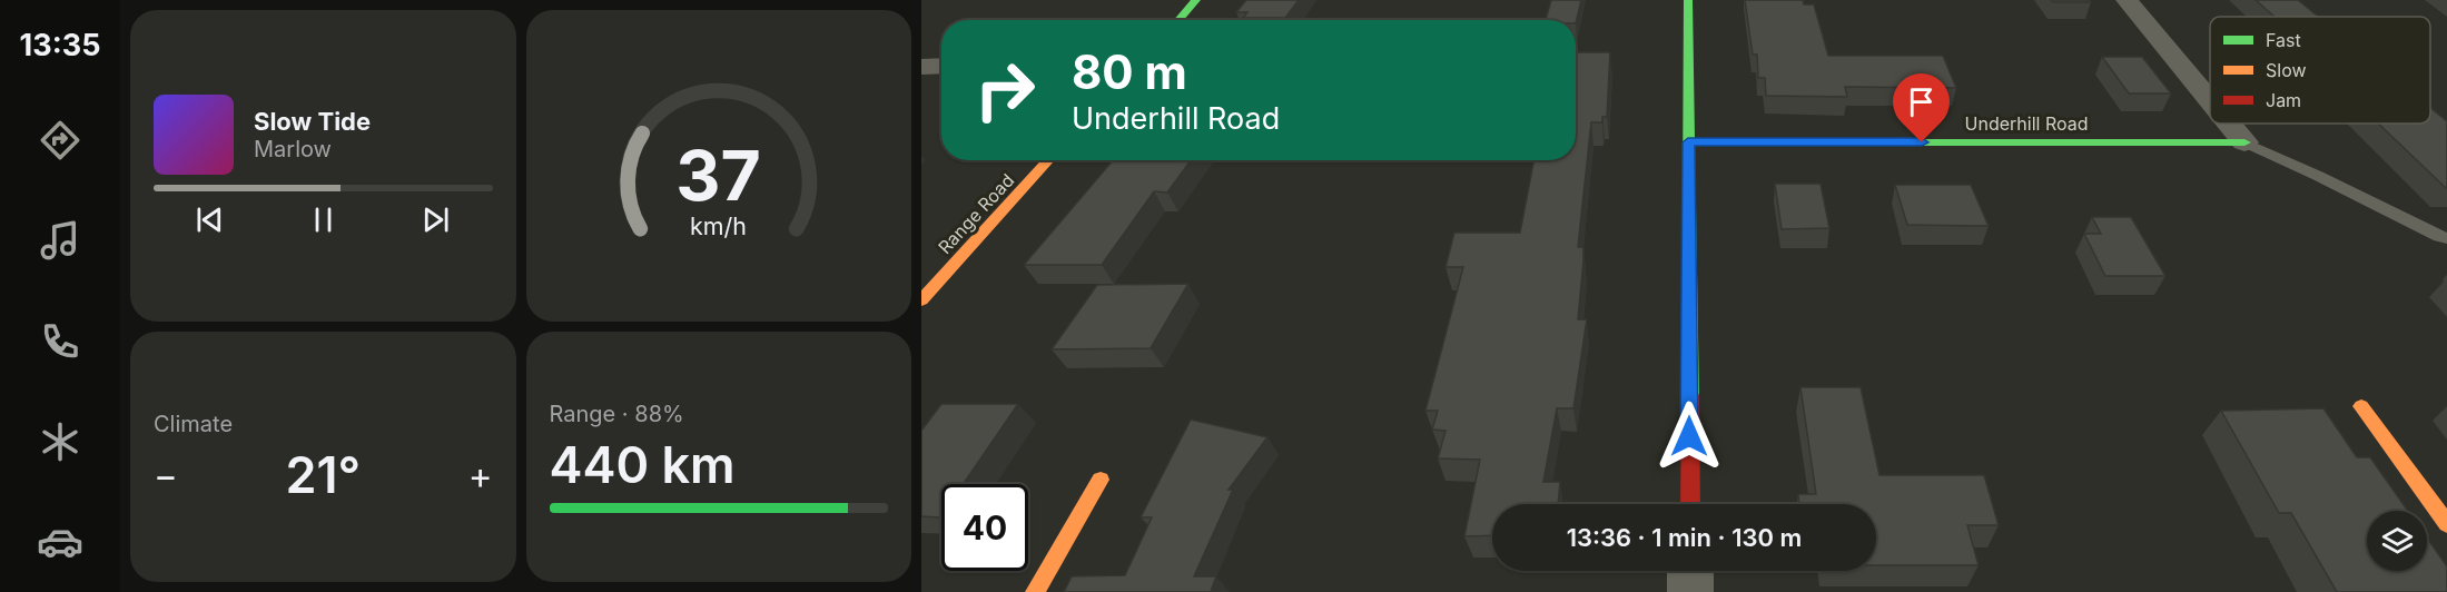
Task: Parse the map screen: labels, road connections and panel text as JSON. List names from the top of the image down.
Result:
{
  "streets": {
    "street": ["Underhill Road", "Range Road"]
  },
  "legend": ["Fast", "Slow", "Jam"],
  "page": {
    "tabs": "13:35",
    "turn": ["80 m", "Underhill Road"],
    "song": ["Slow Tide", "Marlow"],
    "tile": [
      "Climate",
      ["Range · 88%", "440 km"]
    ],
    "heat": ["−", "21°", "+"],
    "limit": "40",
    "trip": "13:36 · 1 min · 130 m",
    "gauge": ["37", "km/h"]
  }
}
